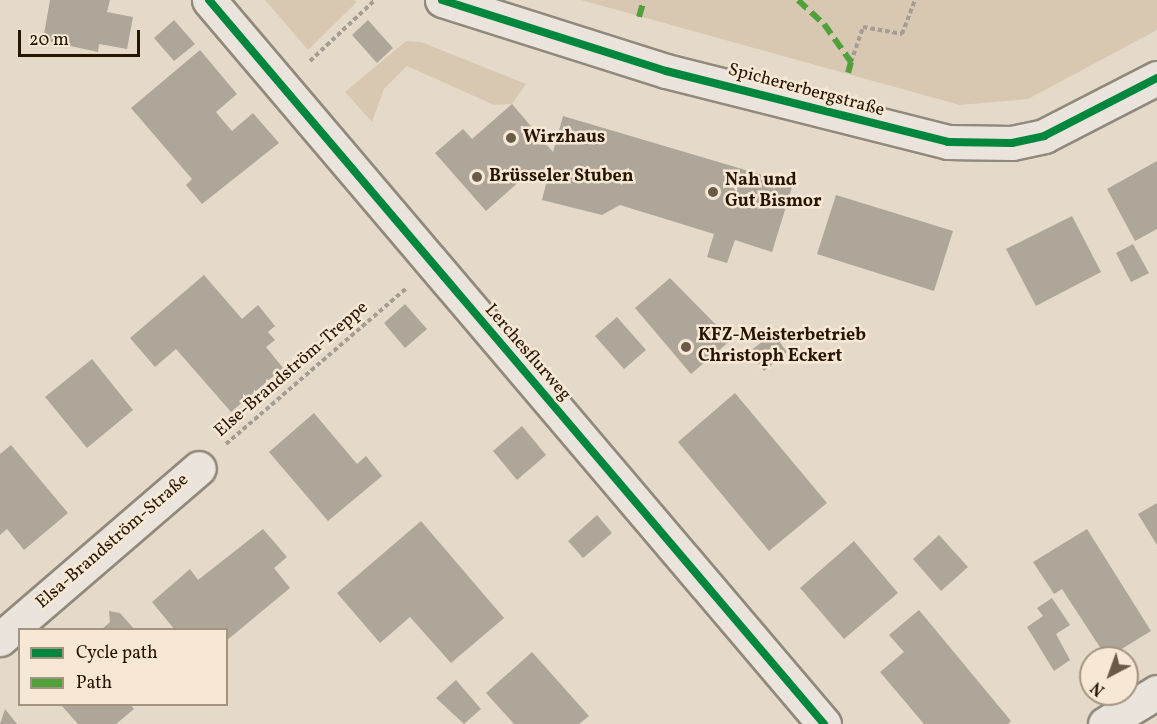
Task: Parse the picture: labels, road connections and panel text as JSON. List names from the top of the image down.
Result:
{
  "streets": {
    "street": ["Spichererbergstraße", "Lerchesflurweg", "Elsa-Brandström-Straße"],
    "path": ["Else-Brandström-Treppe"]
  },
  "crossings": [
    ["Else-Brandström-Treppe", "Elsa-Brandström-Straße"]
  ],
  "places": [
    "Wirzhaus",
    "Brüsseler Stuben",
    "Nah und Gut Bismor",
    "KFZ-Meisterbetrieb Christoph Eckert"
  ],
  "legend": ["Cycle path", "Path"],
  "scale_bar": "20 m",
  "north": "bottom left"
}
